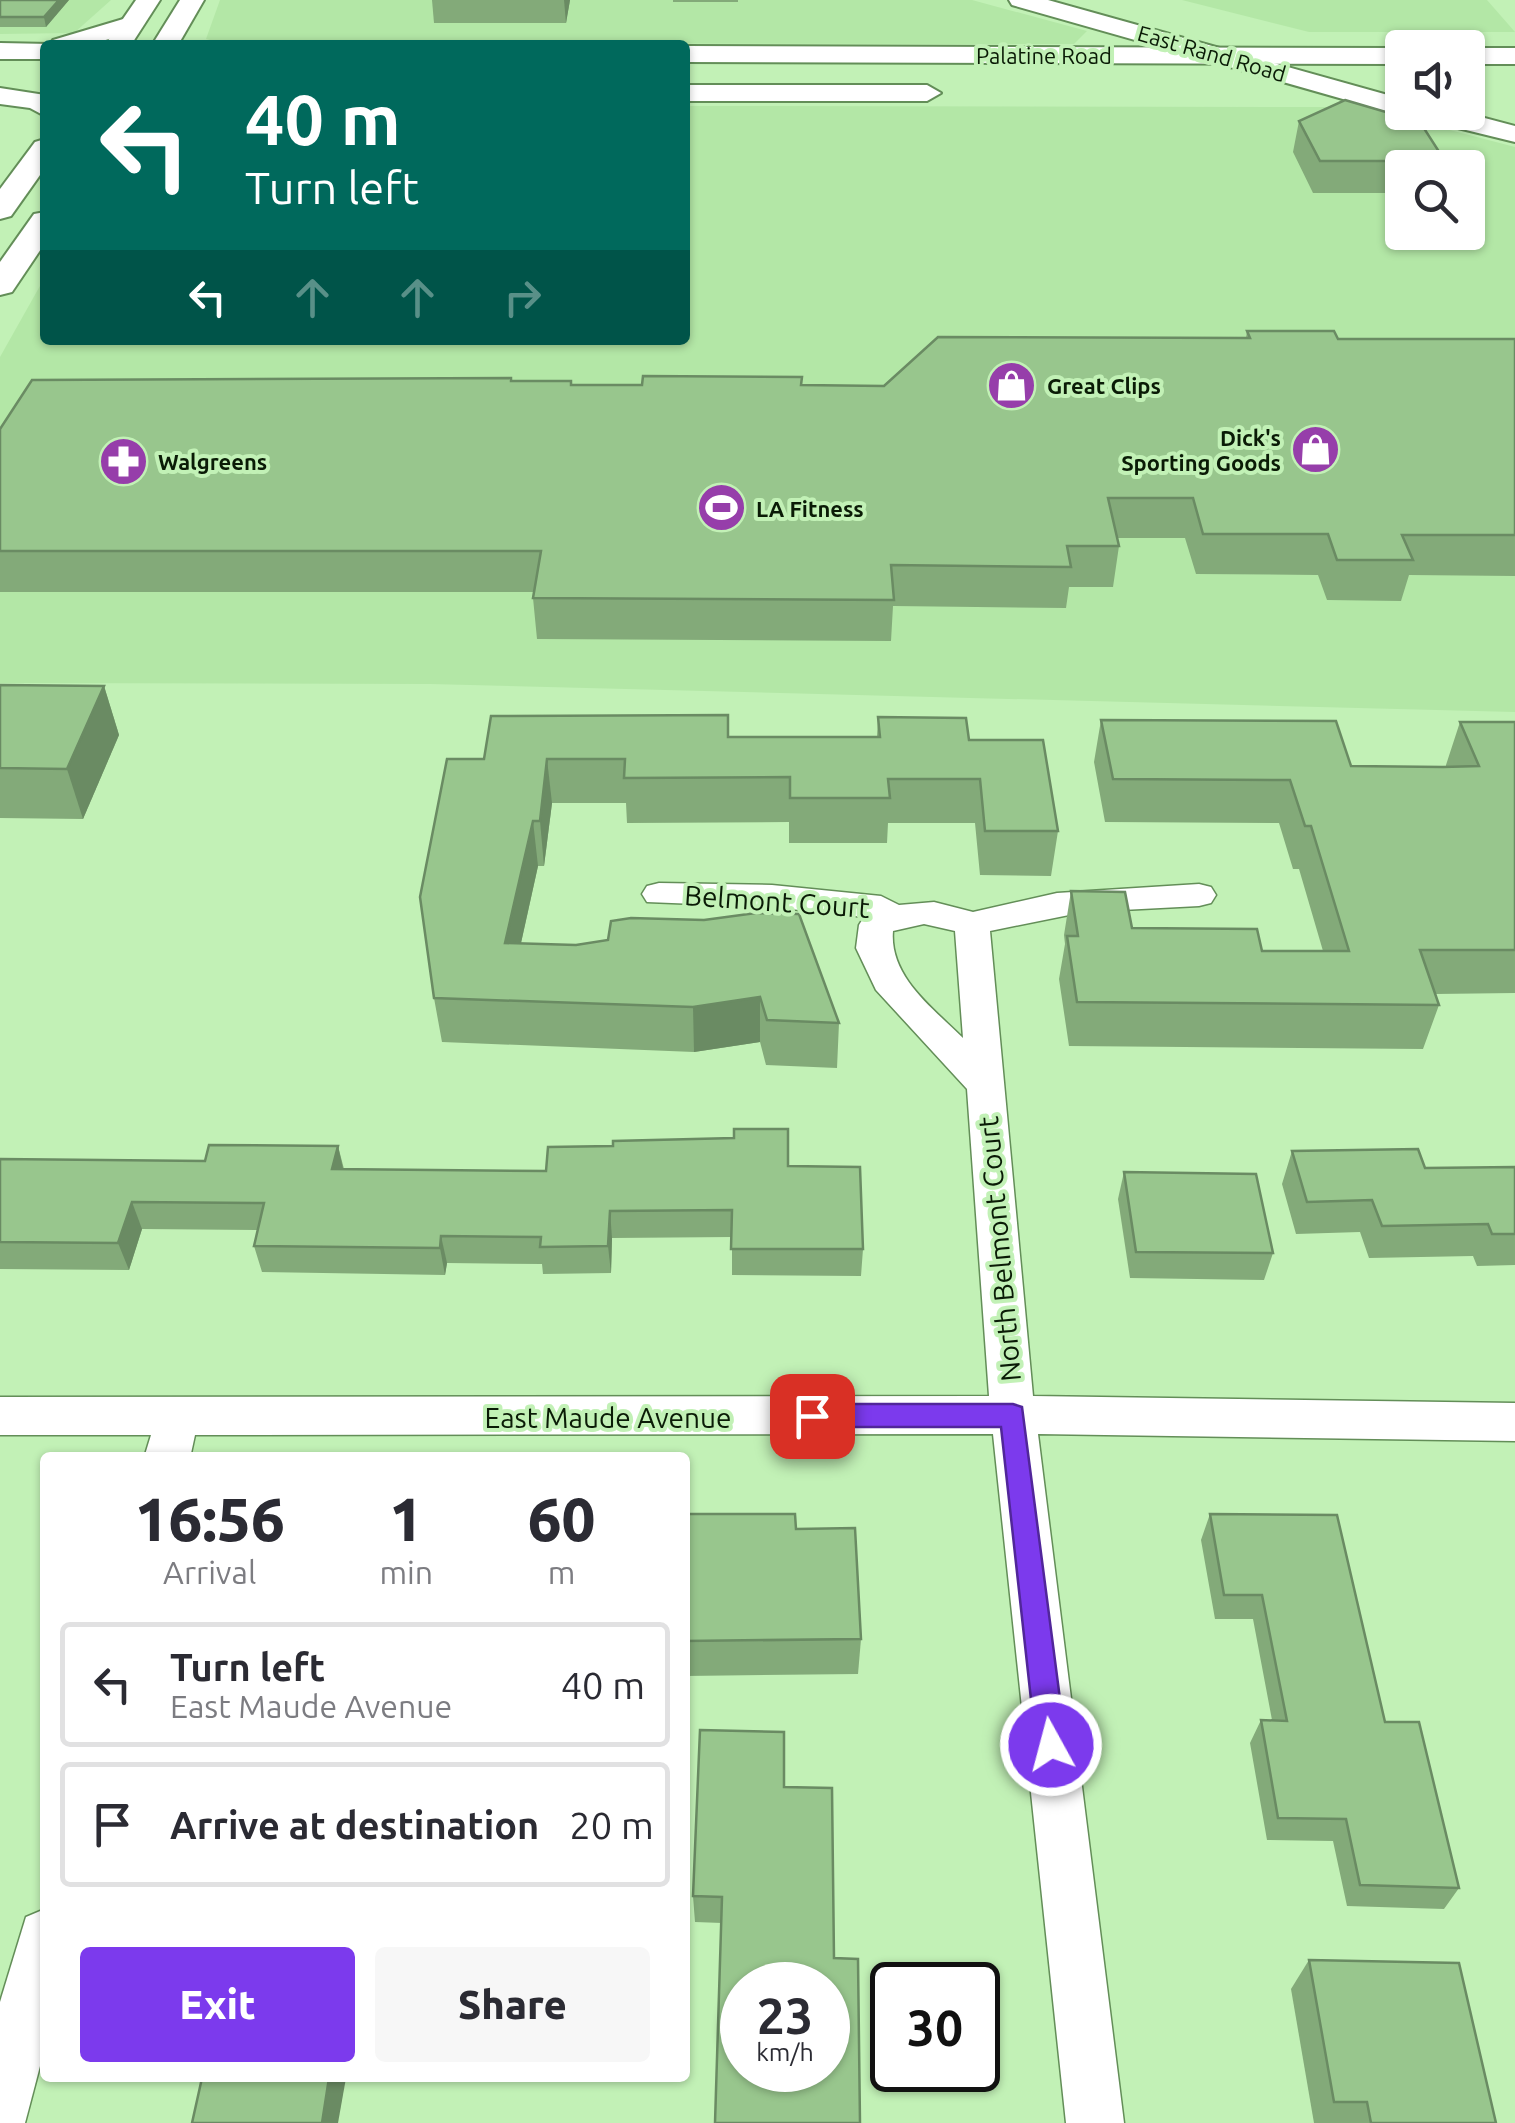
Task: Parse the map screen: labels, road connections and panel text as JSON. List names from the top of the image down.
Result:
{
  "streets": {
    "main road": ["East Rand Road", "Palatine Road"],
    "street": ["Belmont Court", "North Belmont Court", "East Maude Avenue"]
  },
  "crossings": [
    ["East Rand Road", "Palatine Road"],
    ["Belmont Court", "North Belmont Court"],
    ["North Belmont Court", "East Maude Avenue"]
  ],
  "places": {
    "shop": ["Great Clips", "Dick's Sporting Goods"],
    "pharmacy": ["Walgreens"],
    "sports": ["LA Fitness"]
  },
  "page": {
    "turn": ["40 m", "Turn left"],
    "eta": [
      "16:56",
      "Arrival",
      "1",
      "min",
      "60",
      "m"
    ],
    "list": [
      {
        "name": "Turn left",
        "note": "East Maude Avenue",
        "value": "40 m"
      },
      {
        "name": "Arrive at destination",
        "value": "20 m"
      }
    ],
    "buttons": ["Exit", "Share"],
    "speed": "23 km/h",
    "limit": "30"
  }
}
